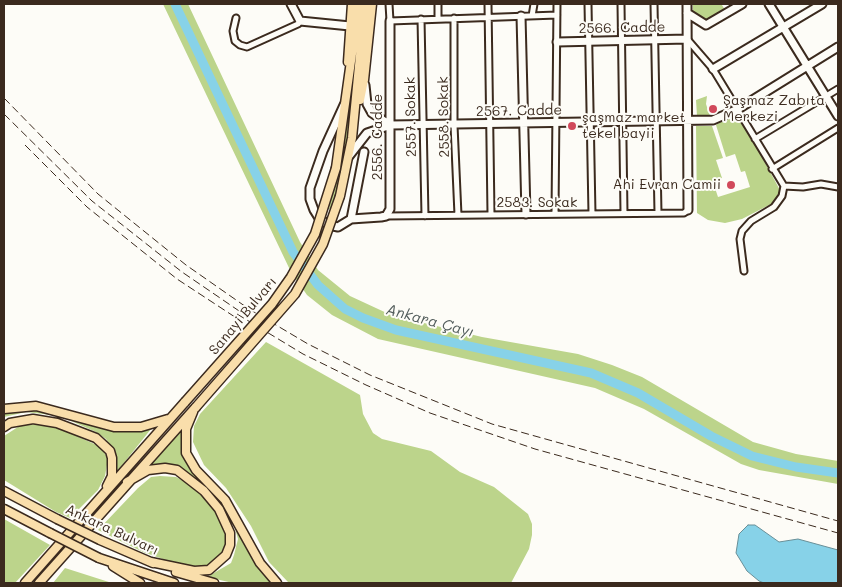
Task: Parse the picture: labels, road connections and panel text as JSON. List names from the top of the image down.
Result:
{
  "streets": {
    "main road": ["Sanayi Bulvarı", "Ankara Bulvarı"],
    "street": [
      "2566. Cadde",
      "2567. Cadde",
      "2557. Sokak",
      "2558. Sokak",
      "2556. Cadde",
      "2583. Sokak"
    ]
  },
  "crossings": [
    ["2567. Cadde", "2557. Sokak"],
    ["2567. Cadde", "2558. Sokak"],
    ["2567. Cadde", "2556. Cadde"],
    ["2557. Sokak", "2583. Sokak"],
    ["2558. Sokak", "2583. Sokak"],
    ["2556. Cadde", "2583. Sokak"]
  ],
  "water": ["Ankara Çayı"],
  "places": ["Şaşmaz Zabıta Merkezi", "şaşmaz market tekel bayii", "Ahi Evran Camii"]
}
